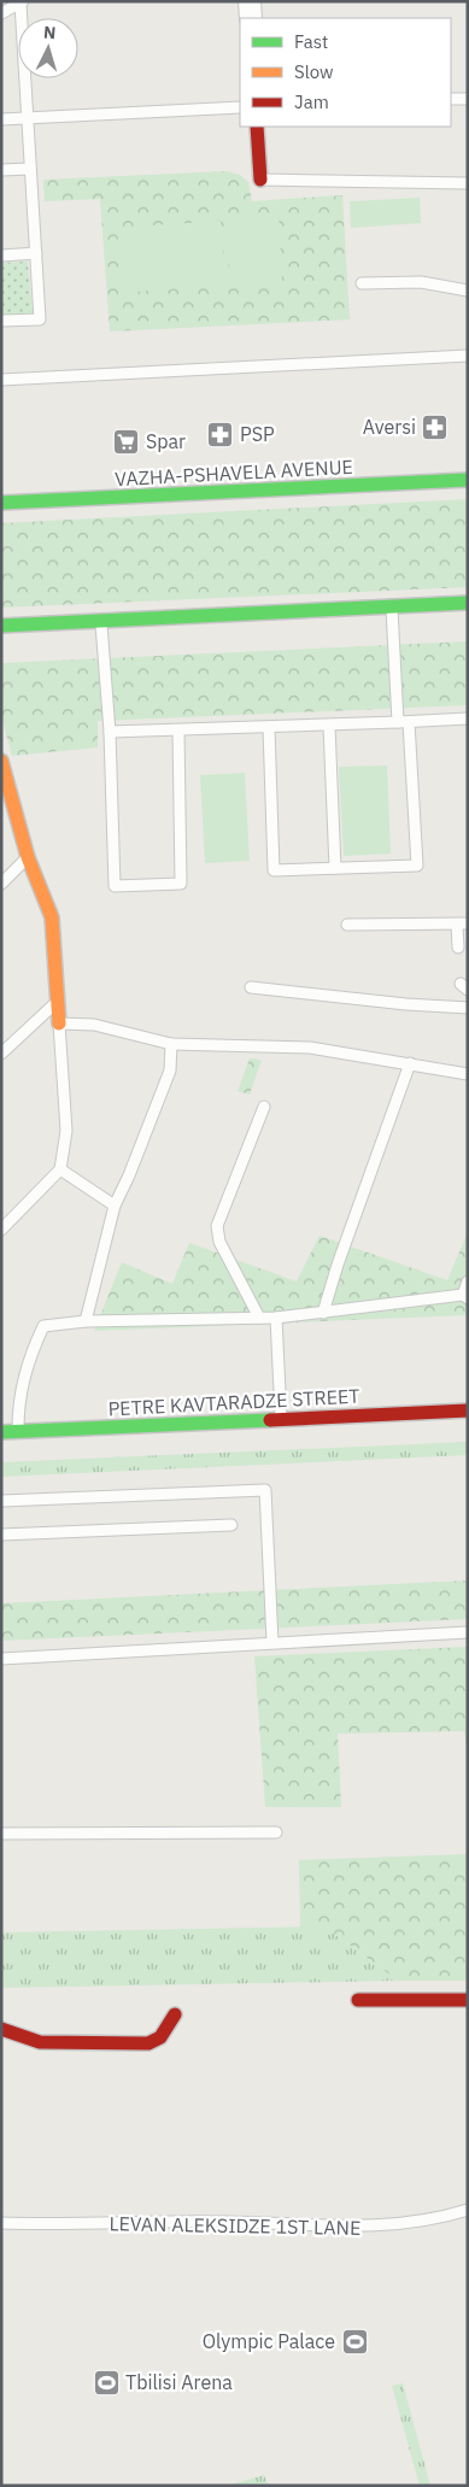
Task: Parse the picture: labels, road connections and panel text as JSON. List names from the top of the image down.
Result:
{
  "streets": {
    "main road": ["VAZHA-PSHAVELA AVENUE", "PETRE KAVTARADZE STREET"],
    "lane": ["LEVAN ALEKSIDZE 1ST LANE"]
  },
  "places": {
    "pharmacy": ["Aversi", "PSP"],
    "supermarket": ["Spar"],
    "sports": ["Olympic Palace", "Tbilisi Arena"]
  },
  "legend": ["Fast", "Slow", "Jam"],
  "north": "top"
}
